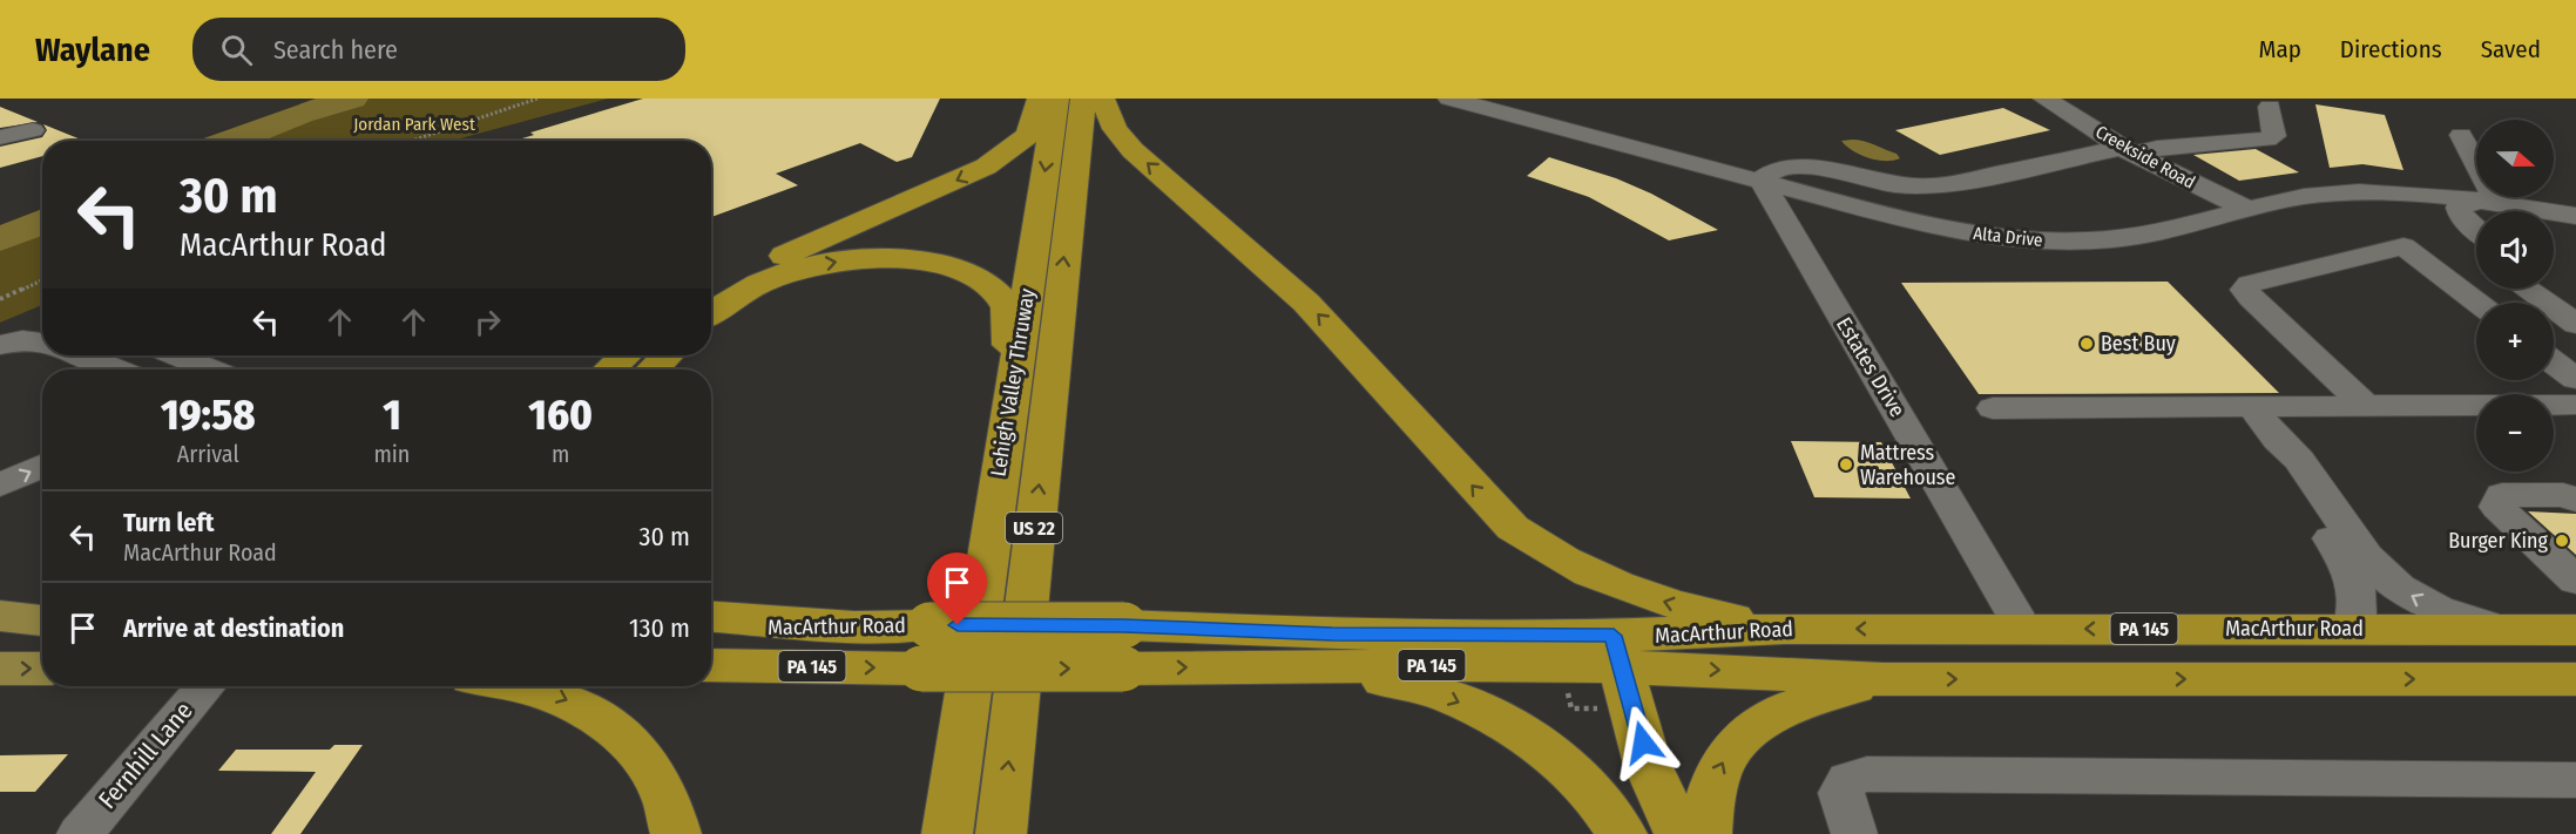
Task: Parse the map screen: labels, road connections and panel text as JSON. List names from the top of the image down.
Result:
{
  "streets": {
    "highway": [
      "Lehigh Valley Thruway",
      "US 22",
      "MacArthur Road",
      "PA 145"
    ],
    "street": [
      "Creekside Road",
      "Alta Drive",
      "Estates Drive",
      "Fernhill Lane"
    ]
  },
  "crossings": [
    ["Creekside Road", "Alta Drive"],
    ["Alta Drive", "Estates Drive"],
    ["Estates Drive", "MacArthur Road"]
  ],
  "parks": ["Jordan Park West"],
  "places": ["Best Buy", "Mattress Warehouse", "Burger King"],
  "north": "right",
  "page": {
    "header": "Waylane",
    "search": "Search here",
    "nav": ["Map", "Directions", "Saved"],
    "map_buttons": ["+", "−"],
    "turn": ["30 m", "MacArthur Road"],
    "eta": [
      "19:58",
      "Arrival",
      "1",
      "min",
      "160",
      "m"
    ],
    "list": [
      {
        "name": "Turn left",
        "note": "MacArthur Road",
        "value": "30 m"
      },
      {
        "name": "Arrive at destination",
        "value": "130 m"
      }
    ]
  }
}
